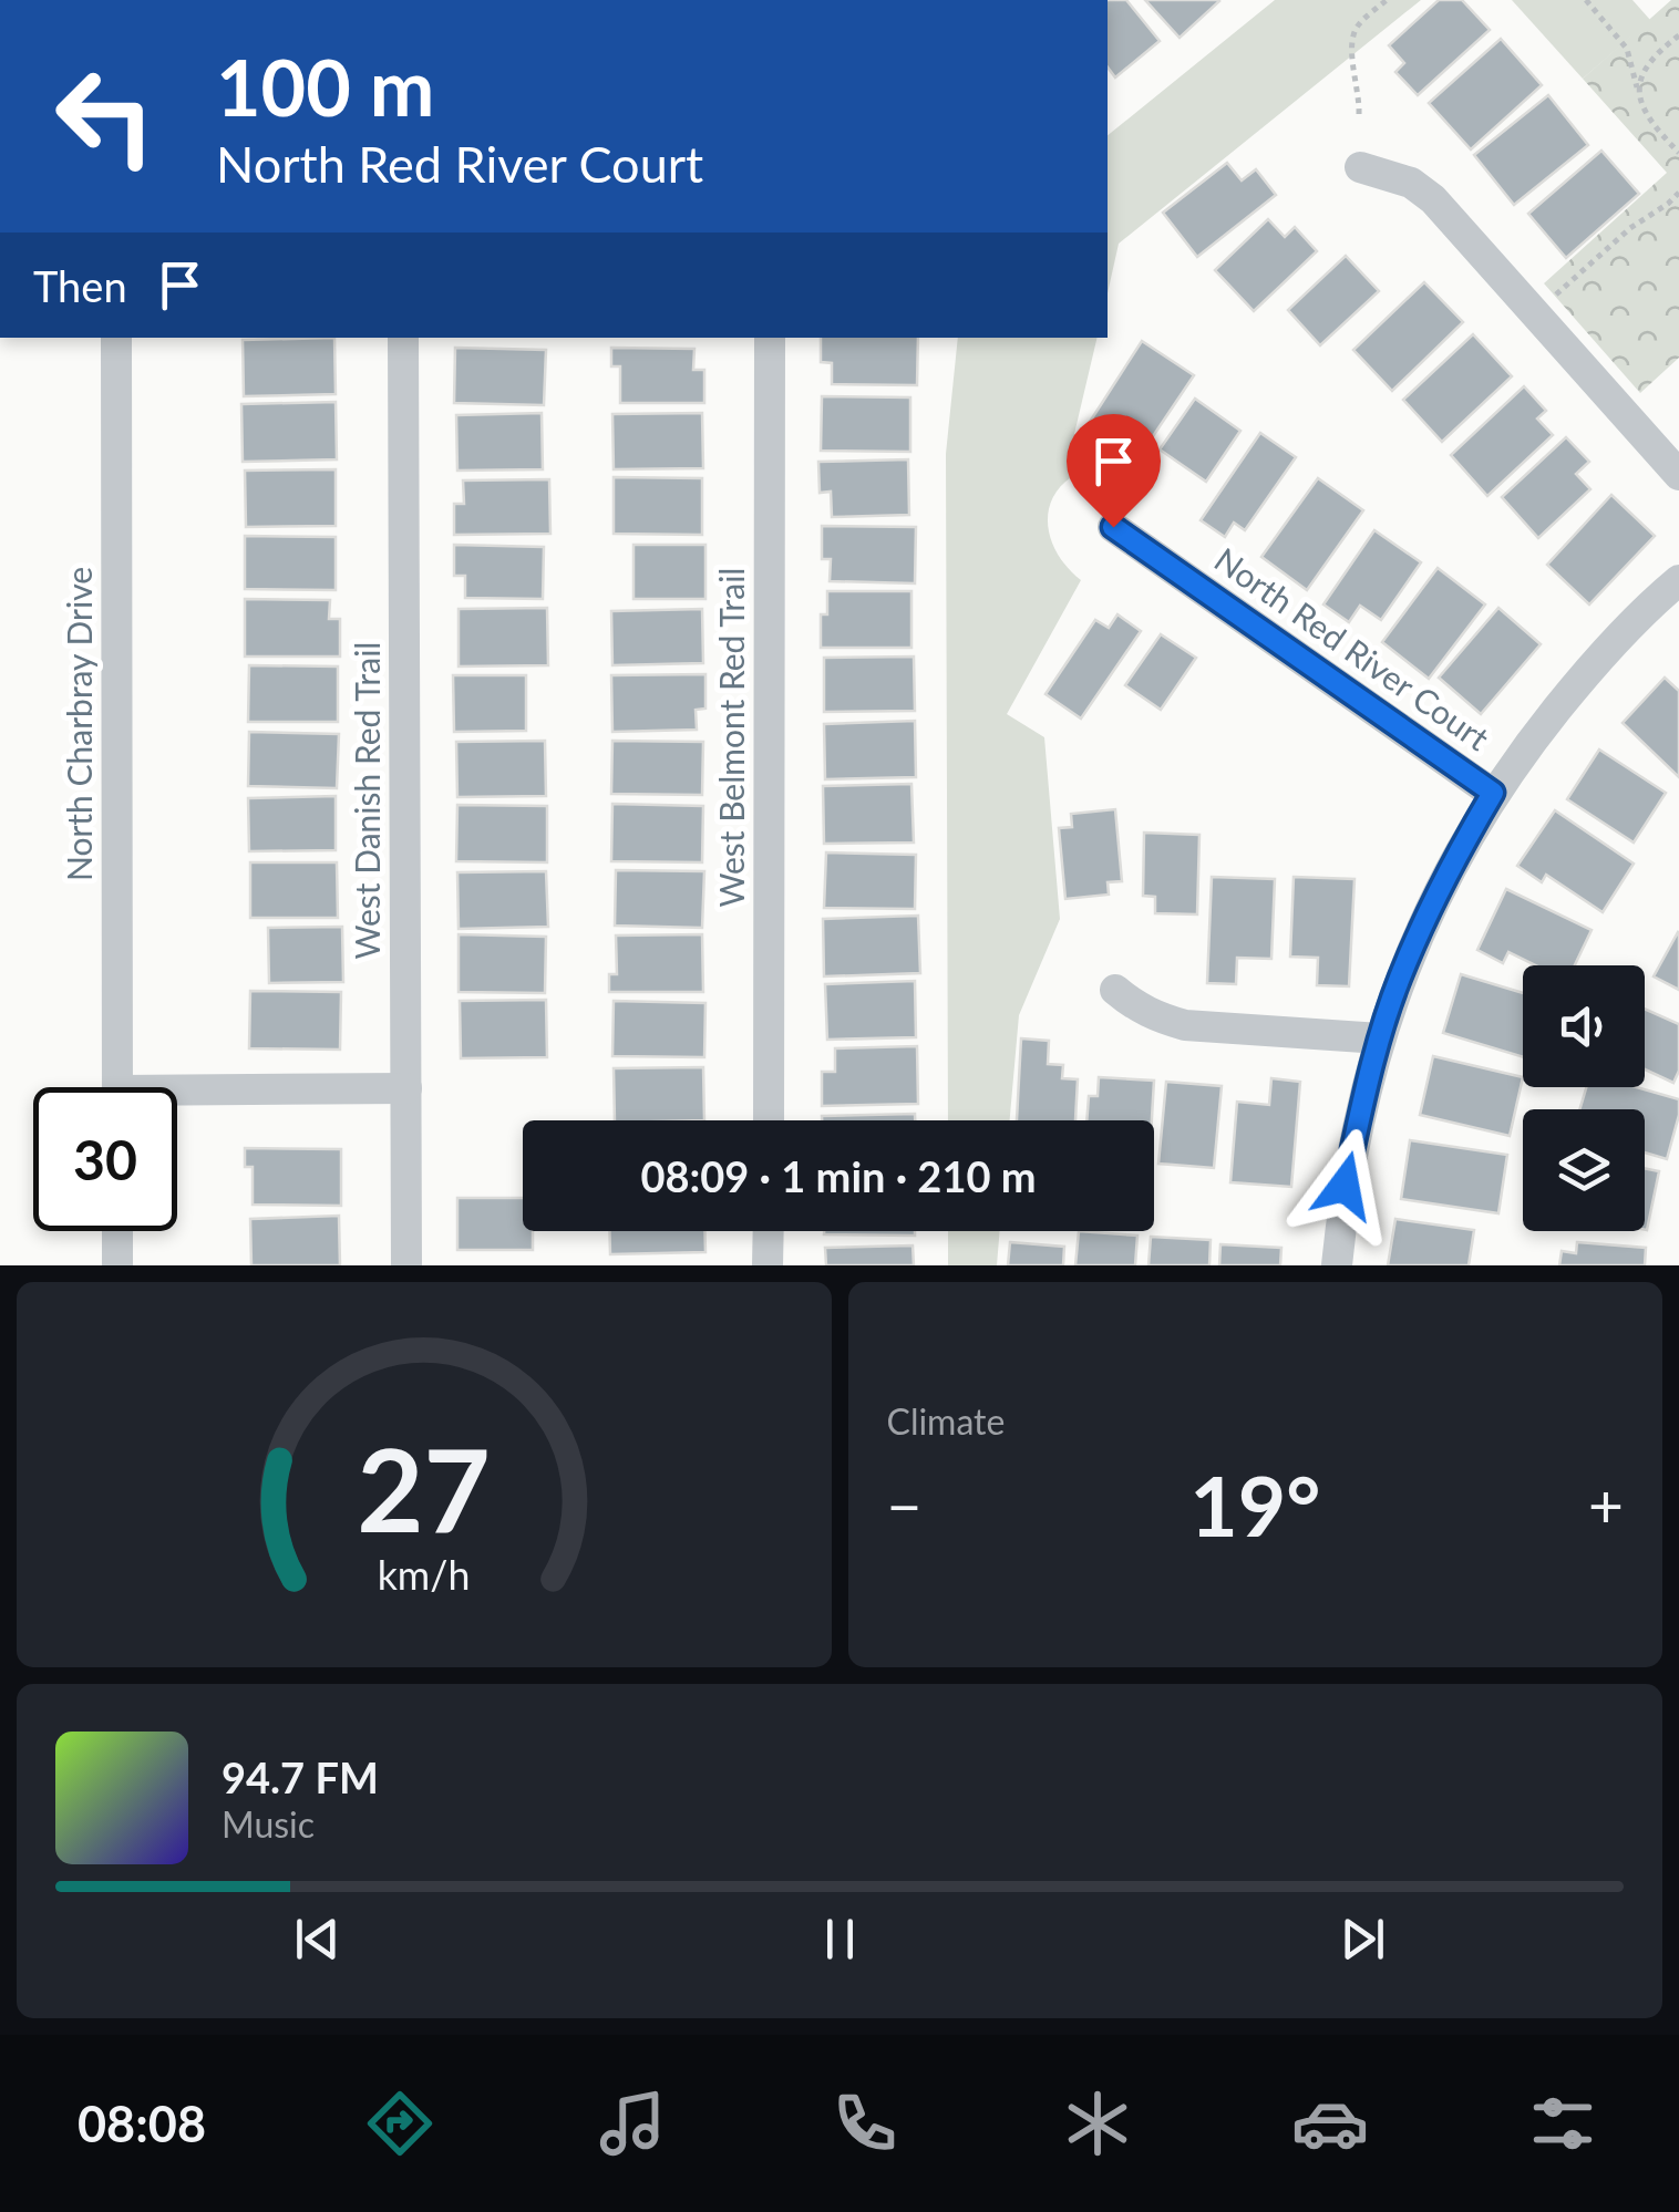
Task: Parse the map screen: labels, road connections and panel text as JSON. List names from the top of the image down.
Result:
{
  "streets": {
    "street": [
      "North Red River Court",
      "North Charbray Drive",
      "West Belmont Red Trail",
      "West Danish Red Trail"
    ]
  },
  "page": {
    "turn": ["100 m", "North Red River Court"],
    "then": "Then",
    "limit": "30",
    "trip": "08:09 · 1 min · 210 m",
    "tile": "Climate",
    "heat": ["−", "19°", "+"],
    "song": ["94.7 FM", "Music"],
    "tabs": "08:08",
    "gauge": ["27", "km/h"]
  }
}
